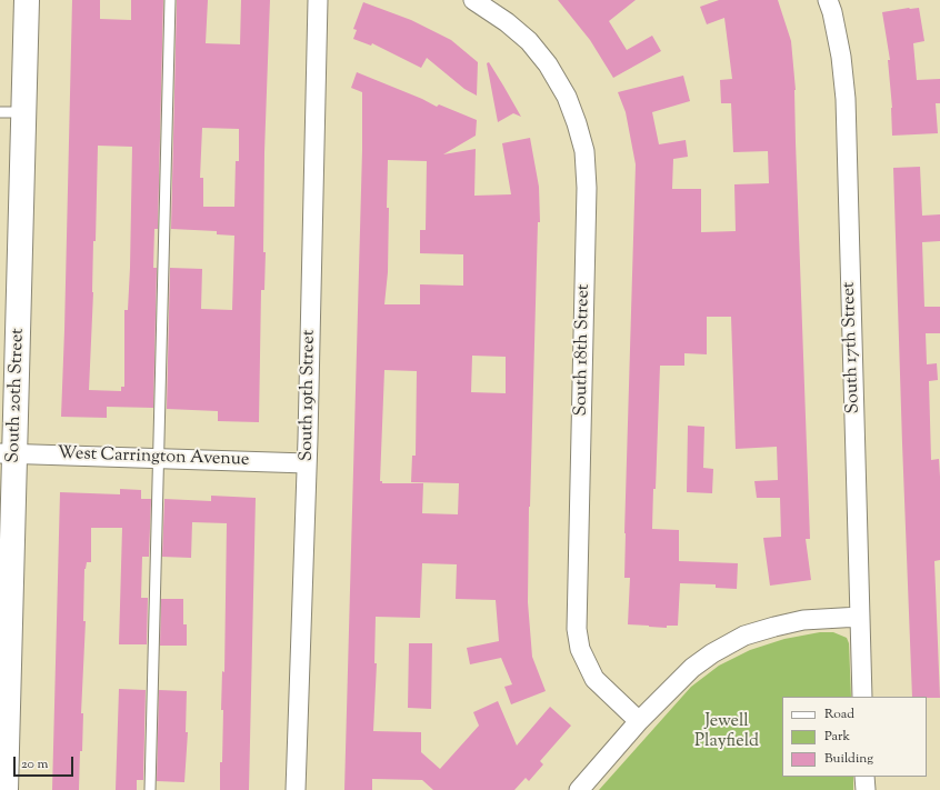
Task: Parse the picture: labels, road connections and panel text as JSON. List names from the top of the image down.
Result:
{
  "streets": {
    "street": [
      "South 17th Street",
      "South 18th Street",
      "South 20th Street",
      "South 19th Street",
      "West Carrington Avenue"
    ]
  },
  "crossings": [
    ["South 20th Street", "West Carrington Avenue"],
    ["South 19th Street", "West Carrington Avenue"]
  ],
  "parks": ["Jewell Playfield"],
  "legend": ["Road", "Park", "Building"],
  "scale_bar": "20 m"
}
